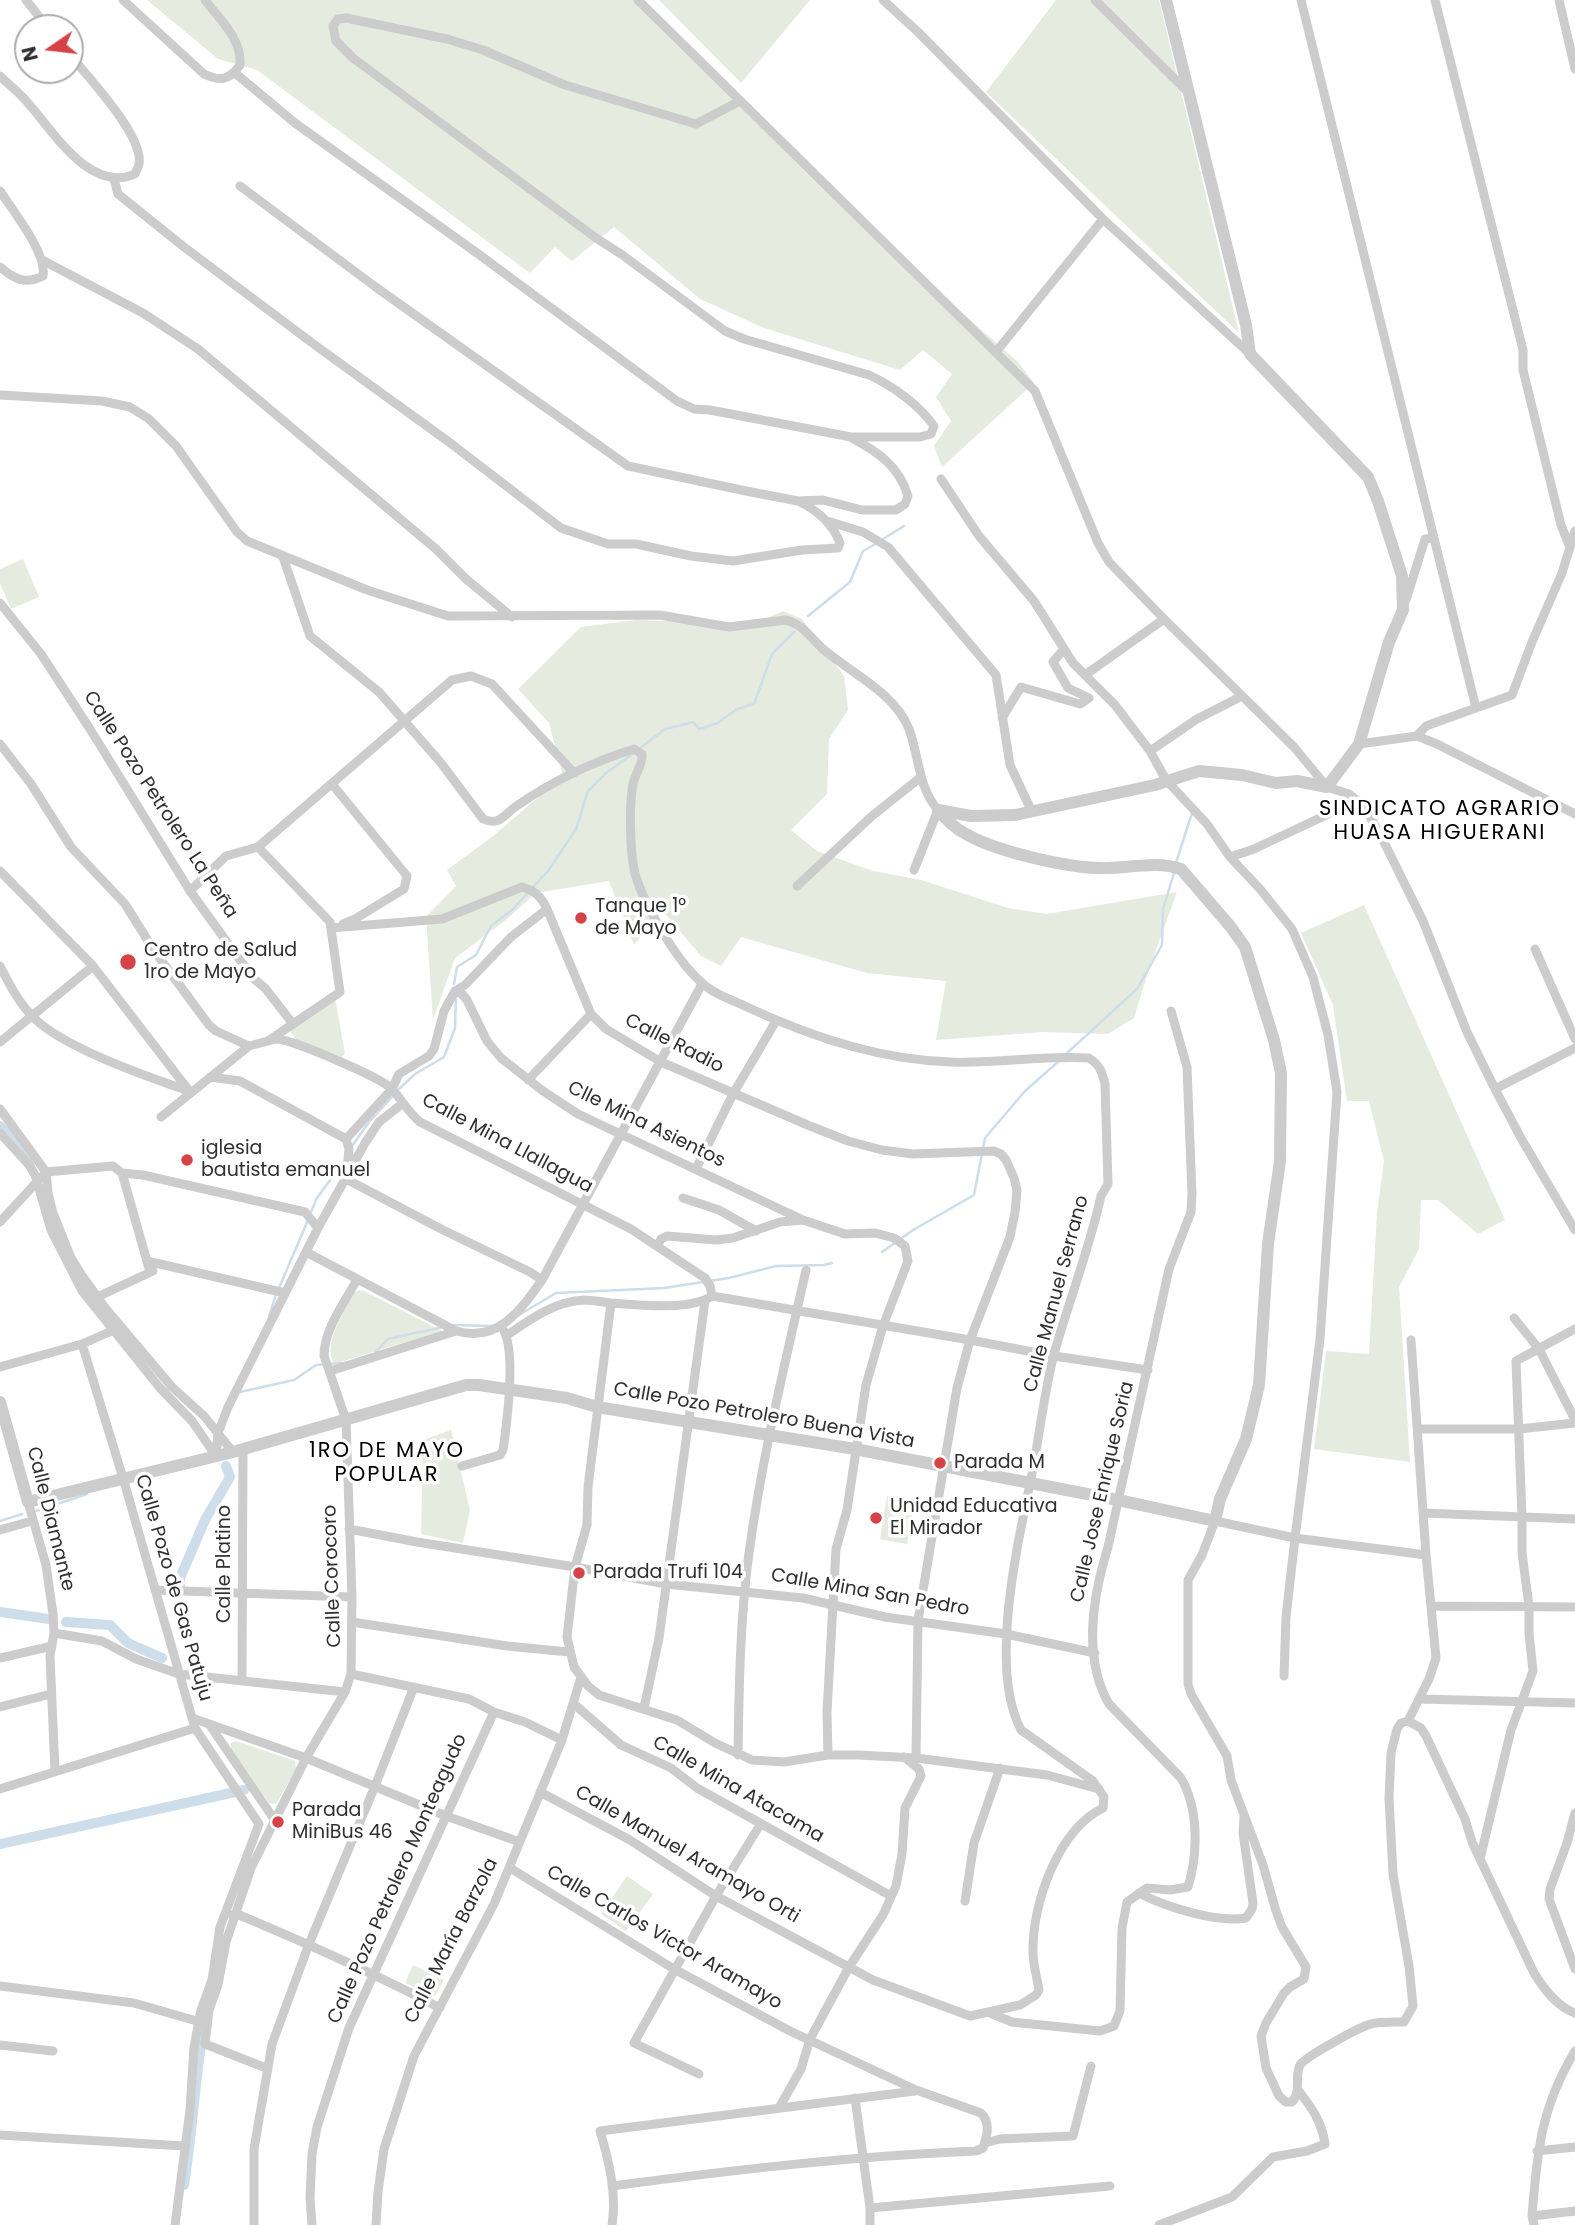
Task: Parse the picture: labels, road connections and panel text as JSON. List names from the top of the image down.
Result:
{
  "streets": {
    "street": [
      "Calle Pozo Petrolero La Peña",
      "Calle Radio",
      "Clle Mina Asientos",
      "Calle Mina Llallagua",
      "Calle Manuel Serrano",
      "Calle Pozo Petrolero Buena Vista",
      "Calle Jose Enrique Soria",
      "Calle Diamante",
      "Calle Platino",
      "Calle Corocoro",
      "Calle Pozo de Gas Patuju",
      "Calle Mina San Pedro",
      "Calle Mina Atacama",
      "Calle Manuel Aramayo Orti",
      "Calle Pozo Petrolero Monteagudo",
      "Calle Carlos Victor Aramayo",
      "Calle María Barzola"
    ]
  },
  "crossings": [
    ["Calle Manuel Serrano", "Calle Pozo Petrolero Buena Vista"],
    ["Calle Manuel Serrano", "Calle Mina San Pedro"],
    ["Calle Pozo Petrolero Buena Vista", "Calle Jose Enrique Soria"],
    ["Calle Pozo Petrolero Buena Vista", "Calle Diamante"],
    ["Calle Pozo Petrolero Buena Vista", "Calle Platino"],
    ["Calle Pozo Petrolero Buena Vista", "Calle Corocoro"],
    ["Calle Pozo Petrolero Buena Vista", "Calle Pozo de Gas Patuju"],
    ["Calle Jose Enrique Soria", "Calle Mina San Pedro"],
    ["Calle Corocoro", "Calle Mina San Pedro"],
    ["Calle Mina Atacama", "Calle María Barzola"],
    ["Calle Manuel Aramayo Orti", "Calle María Barzola"],
    ["Calle Carlos Victor Aramayo", "Calle María Barzola"]
  ],
  "districts": ["SINDICATO AGRARIO HUASA HIGUERANI", "1RO DE MAYO POPULAR"],
  "places": [
    "Tanque 1° de Mayo",
    "Centro de Salud 1ro de Mayo",
    "iglesia bautista emanuel",
    "Parada M",
    "Unidad Educativa El Mirador",
    "Parada Trufi 104",
    "Parada MiniBus 46"
  ],
  "north": "left"
}
